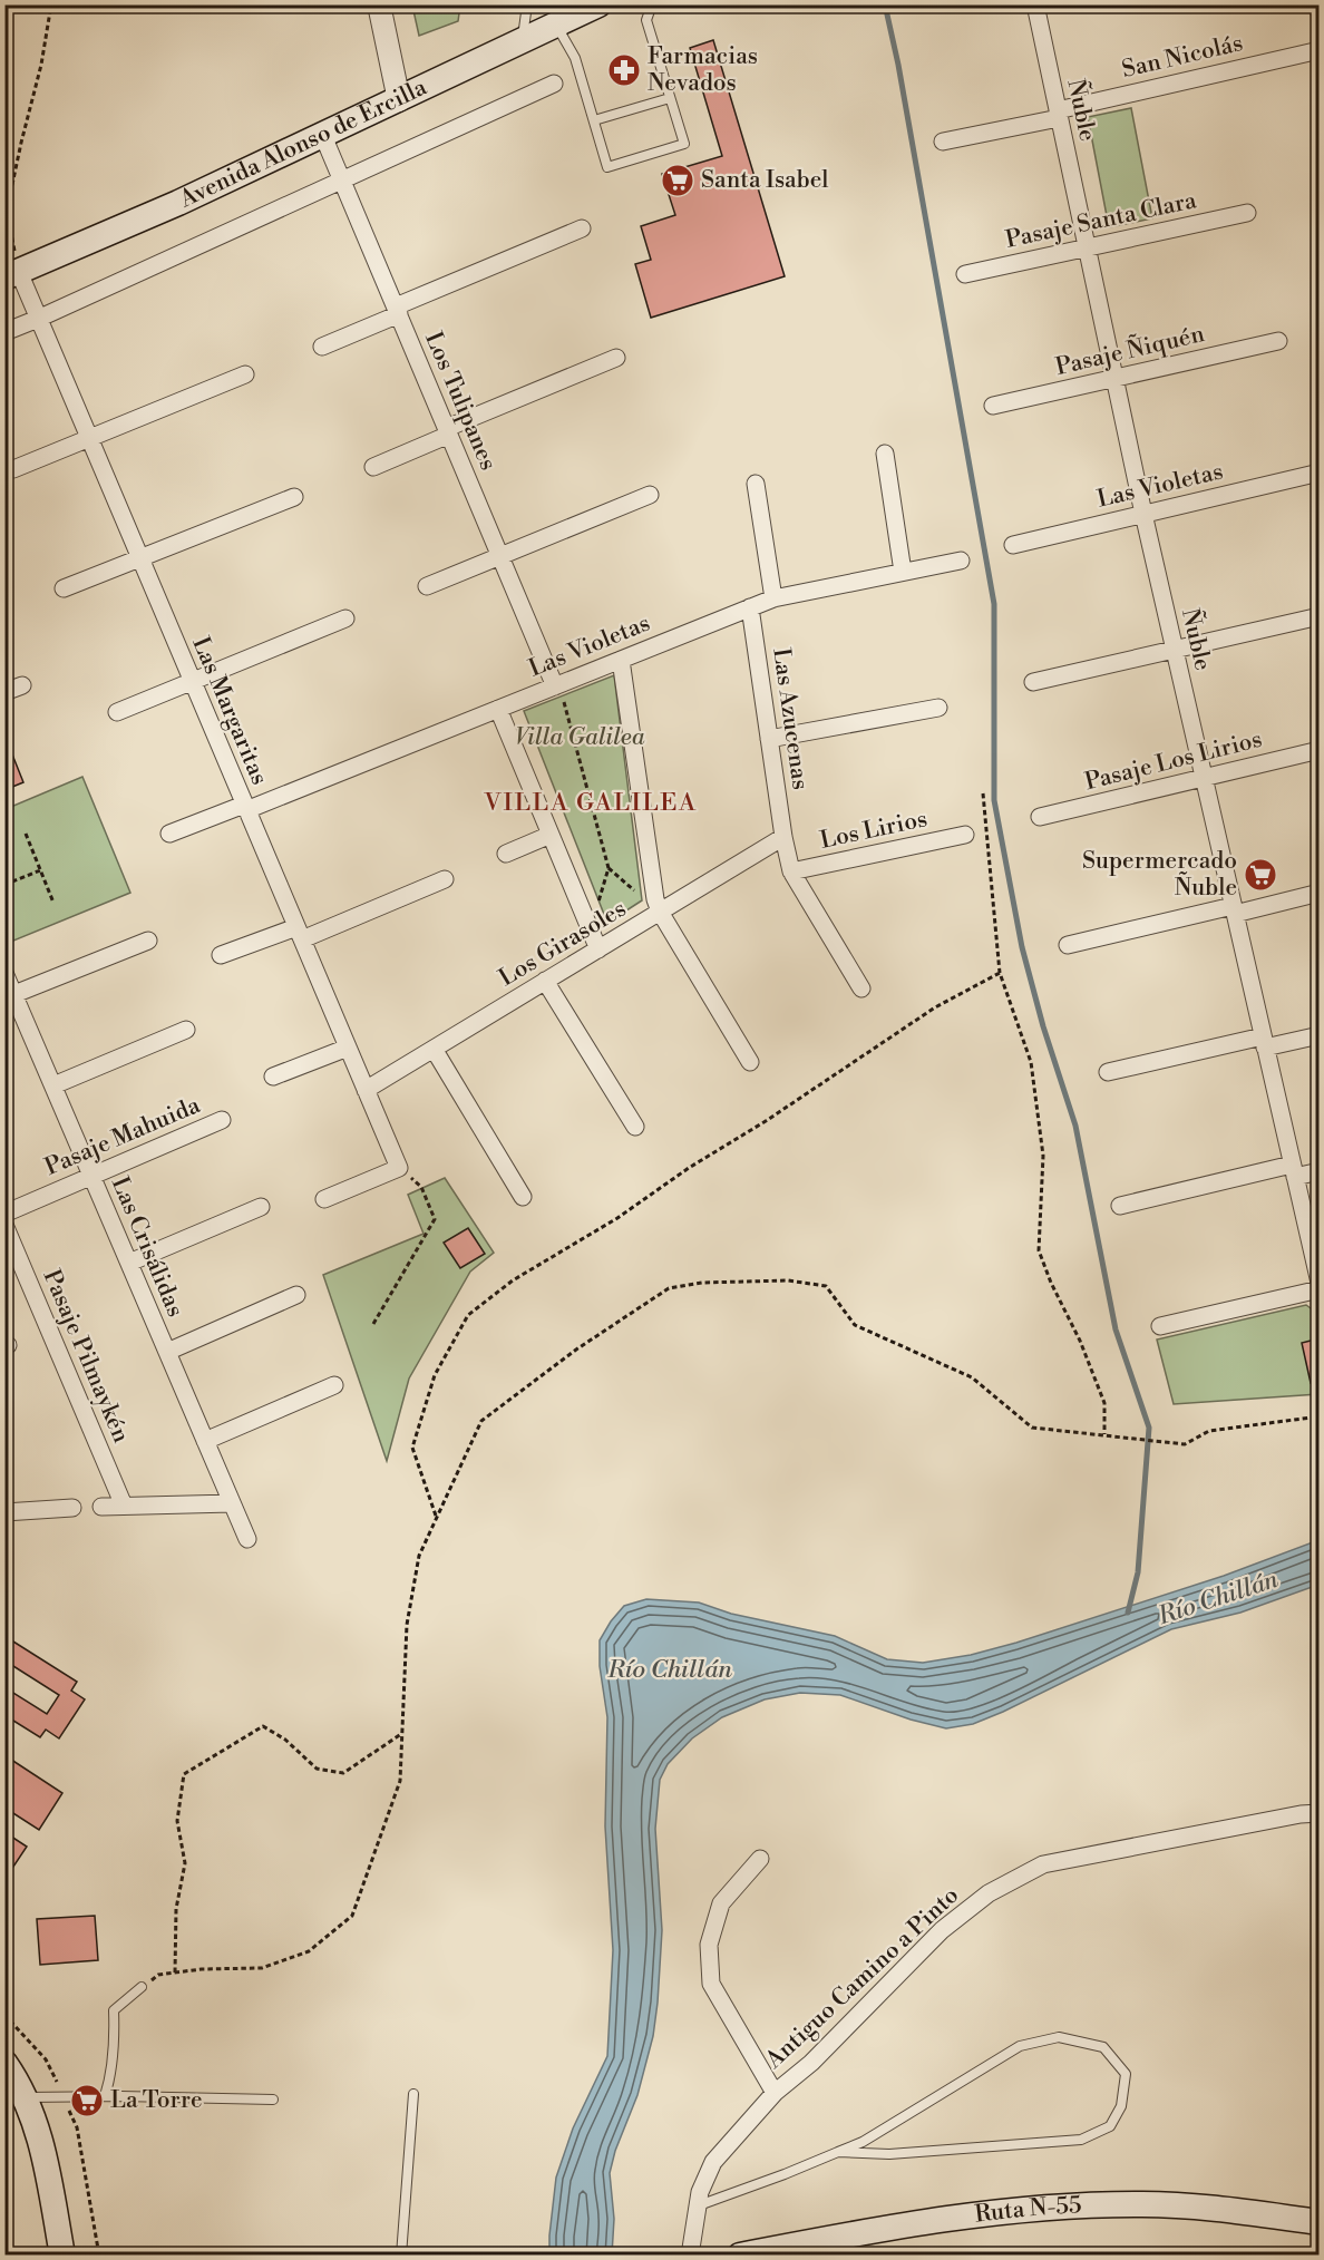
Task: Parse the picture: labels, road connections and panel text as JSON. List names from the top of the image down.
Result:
{
  "streets": {
    "main road": ["Avenida Alonso de Ercilla", "Ruta N-55"],
    "street": [
      "San Nicolás",
      "Ñuble",
      "Pasaje Santa Clara",
      "Pasaje Ñiquén",
      "Los Tulipanes",
      "Las Violetas",
      "Las Margaritas",
      "Las Azucenas",
      "Pasaje Los Lirios",
      "Los Lirios",
      "Los Girasoles",
      "Pasaje Mahuida",
      "Las Crisálidas",
      "Pasaje Pilmaykén",
      "Antiguo Camino a Pinto"
    ]
  },
  "crossings": [
    ["San Nicolás", "Ñuble"],
    ["Ñuble", "Pasaje Santa Clara"],
    ["Ñuble", "Pasaje Ñiquén"],
    ["Ñuble", "Las Violetas"],
    ["Ñuble", "Pasaje Los Lirios"],
    ["Avenida Alonso de Ercilla", "Los Tulipanes"],
    ["Avenida Alonso de Ercilla", "Las Margaritas"],
    ["Los Tulipanes", "Las Violetas"],
    ["Las Violetas", "Las Margaritas"],
    ["Las Violetas", "Las Azucenas"],
    ["Las Margaritas", "Los Girasoles"],
    ["Las Azucenas", "Los Lirios"],
    ["Las Azucenas", "Los Girasoles"],
    ["Pasaje Mahuida", "Las Crisálidas"]
  ],
  "districts": ["VILLA GALILEA"],
  "water": ["Río Chillán"],
  "parks": ["Villa Galilea"],
  "places": {
    "pharmacy": ["Farmacias Nevados"],
    "supermarket": ["Santa Isabel", "Supermercado Ñuble", "La Torre"]
  }
}
